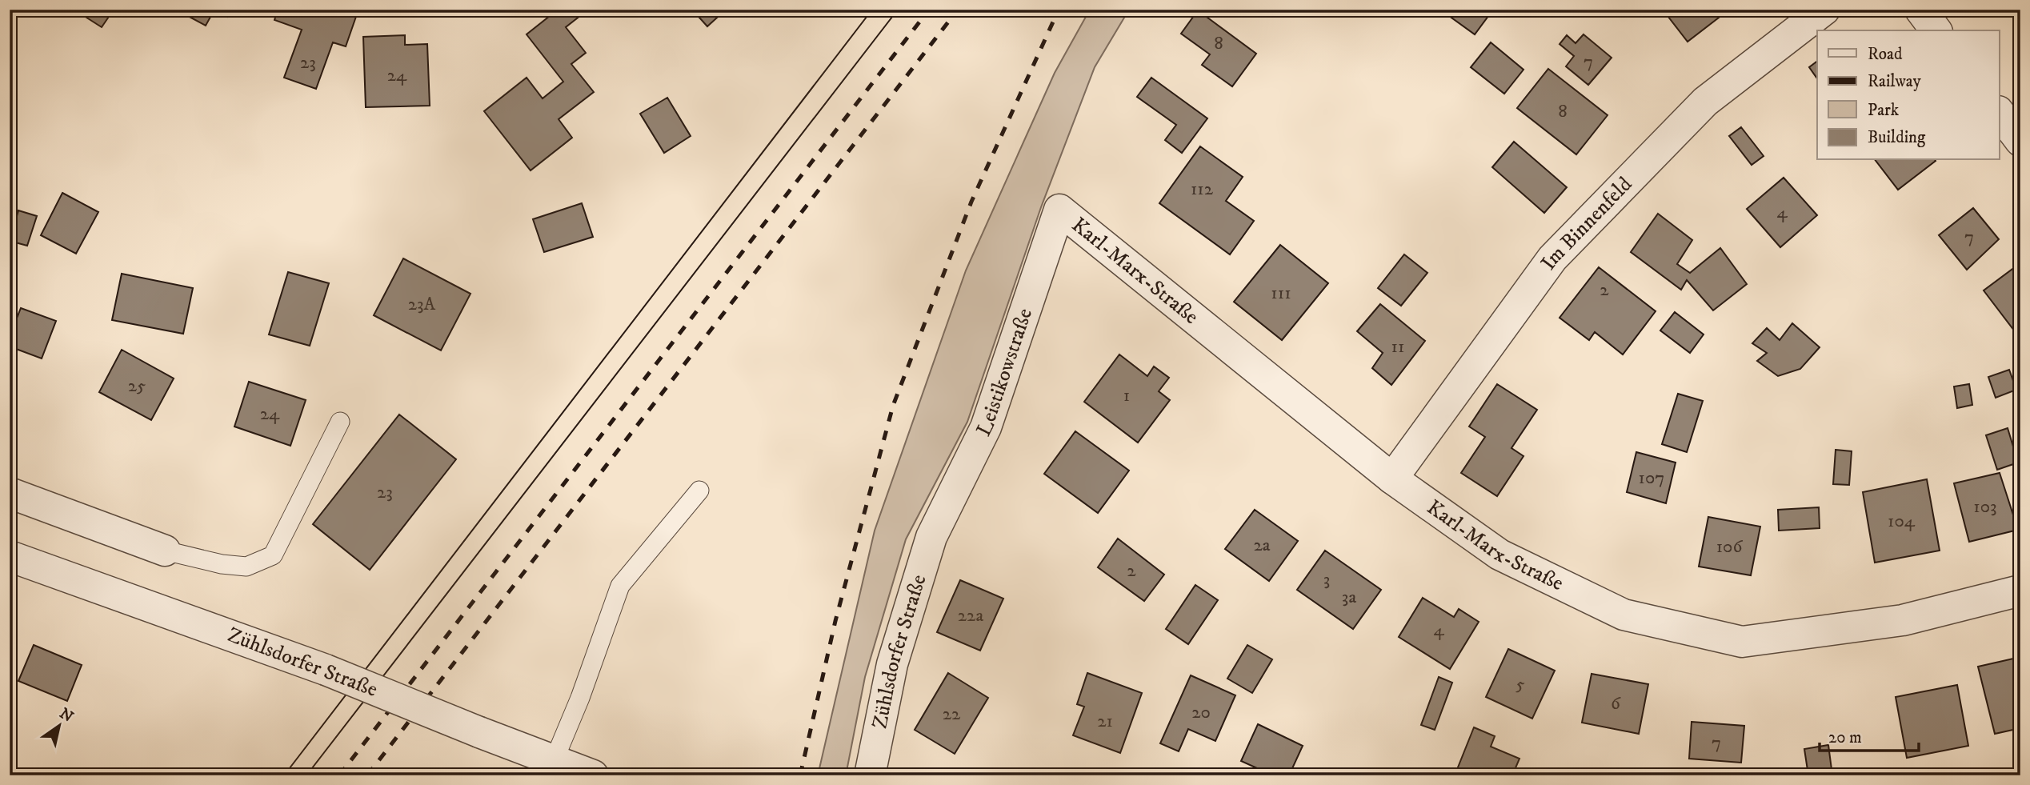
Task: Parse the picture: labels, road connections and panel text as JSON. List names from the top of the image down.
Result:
{
  "streets": {
    "street": [
      "Im Binnenfeld",
      "Karl-Marx-Straße",
      "Leistikowstraße",
      "Zühlsdorfer Straße"
    ]
  },
  "crossings": [
    ["Im Binnenfeld", "Karl-Marx-Straße"],
    ["Karl-Marx-Straße", "Leistikowstraße"],
    ["Leistikowstraße", "Zühlsdorfer Straße"]
  ],
  "house_numbers": [
    "8",
    "7",
    "23",
    "24",
    "8",
    "112",
    "4",
    "7",
    "2",
    "111",
    "23A",
    "11",
    "25",
    "1",
    "24",
    "107",
    "23",
    "103",
    "104",
    "2a",
    "106",
    "2",
    "3",
    "3a",
    "22a",
    "4",
    "5",
    "6",
    "20",
    "22",
    "21",
    "7"
  ],
  "legend": [
    "Road",
    "Railway",
    "Park",
    "Building"
  ],
  "scale_bar": "20 m",
  "north": "top right"
}
